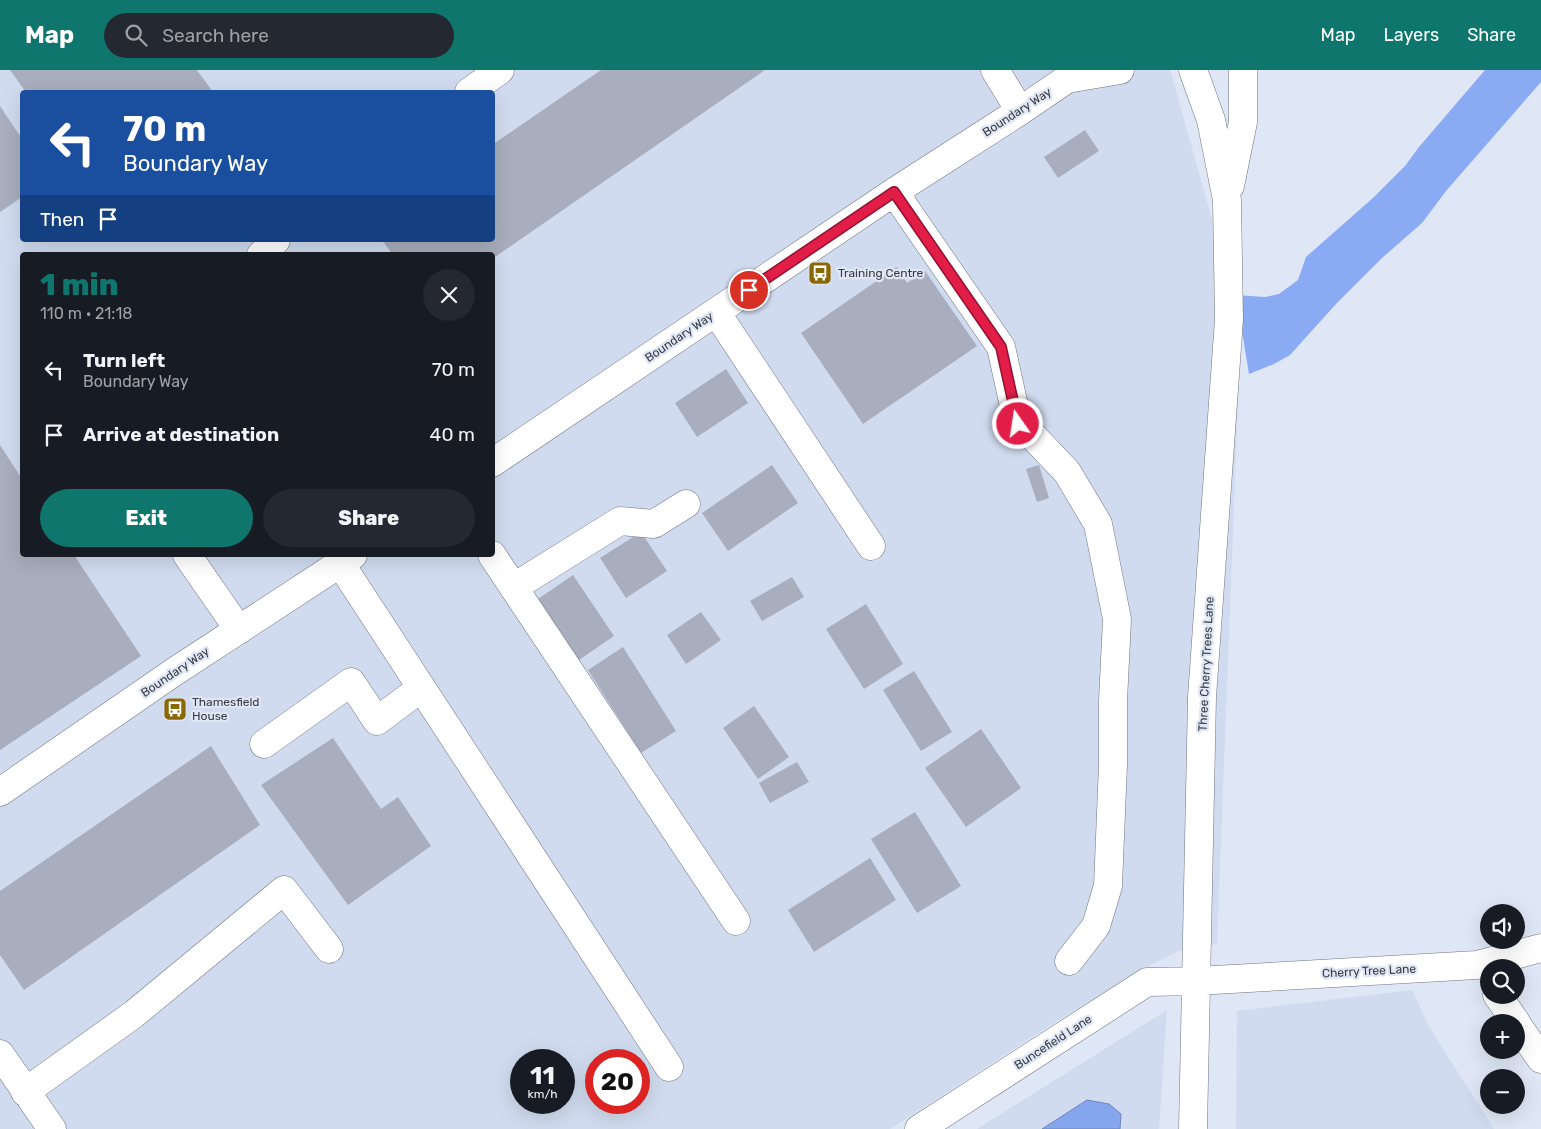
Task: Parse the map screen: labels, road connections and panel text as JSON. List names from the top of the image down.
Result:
{
  "streets": {
    "street": [
      "Boundary Way",
      "Three Cherry Trees Lane",
      "Cherry Tree Lane",
      "Buncefield Lane"
    ]
  },
  "crossings": [
    ["Three Cherry Trees Lane", "Cherry Tree Lane"],
    ["Three Cherry Trees Lane", "Buncefield Lane"],
    ["Cherry Tree Lane", "Buncefield Lane"]
  ],
  "places": {
    "bus stop": ["Training Centre", "Thamesfield House"]
  },
  "page": {
    "header": "Map",
    "search": "Search here",
    "nav": ["Map", "Layers", "Share"],
    "turn": ["70 m", "Boundary Way"],
    "then": "Then",
    "heading": ["1 min", "110 m · 21:18"],
    "list": [
      {
        "name": "Turn left",
        "note": "Boundary Way",
        "value": "70 m"
      },
      {
        "name": "Arrive at destination",
        "value": "40 m"
      }
    ],
    "buttons": ["Exit", "Share"],
    "map_buttons": ["+", "−"],
    "speed": "11 km/h",
    "limit": "20"
  }
}
